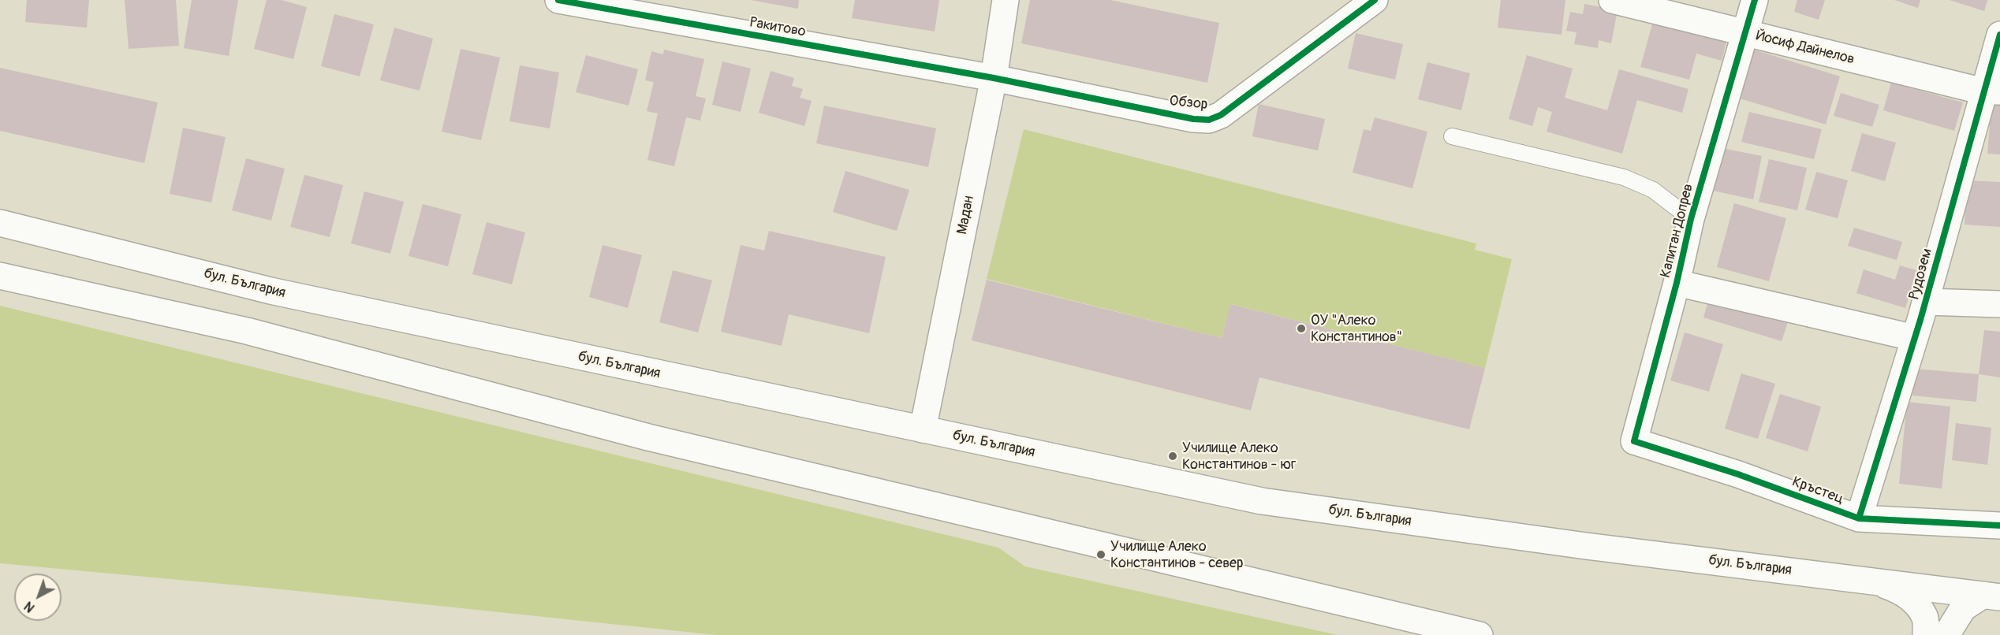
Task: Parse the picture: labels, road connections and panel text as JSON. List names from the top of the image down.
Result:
{
  "streets": {
    "main road": [
      "Ракитово",
      "Йосиф Дайнелов",
      "Обзор",
      "Мадан",
      "Капитан Допрев",
      "Рудозем",
      "бул. България",
      "Кръстец"
    ]
  },
  "crossings": [
    ["Ракитово", "Обзор"],
    ["Ракитово", "Мадан"],
    ["Йосиф Дайнелов", "Капитан Допрев"],
    ["Йосиф Дайнелов", "Рудозем"],
    ["Обзор", "Мадан"],
    ["Мадан", "бул. България"],
    ["Капитан Допрев", "Кръстец"],
    ["Рудозем", "Кръстец"]
  ],
  "places": ["ОУ \"Алеко Константинов\"", "Училище Алеко Константинов - юг", "Училище Алеко Константинов - север"],
  "north": "bottom left"
}
